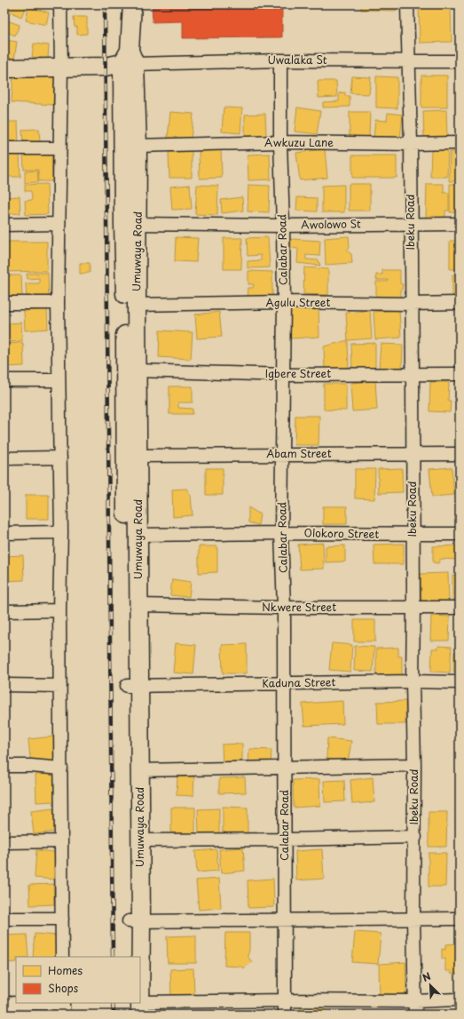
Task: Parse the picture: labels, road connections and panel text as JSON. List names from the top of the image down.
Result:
{
  "streets": {
    "street": [
      "Uwalaka St",
      "Awkuzu Lane",
      "Ibeku Road",
      "Awolowo St",
      "Calabar Road",
      "Umuwaya Road",
      "Agulu Street",
      "Igbere Street",
      "Abam Street",
      "Olokoro Street",
      "Nkwere Street",
      "Kaduna Street"
    ]
  },
  "crossings": [
    ["Uwalaka St", "Ibeku Road"],
    ["Uwalaka St", "Calabar Road"],
    ["Uwalaka St", "Umuwaya Road"],
    ["Awkuzu Lane", "Ibeku Road"],
    ["Awkuzu Lane", "Calabar Road"],
    ["Awkuzu Lane", "Umuwaya Road"],
    ["Ibeku Road", "Awolowo St"],
    ["Ibeku Road", "Agulu Street"],
    ["Ibeku Road", "Igbere Street"],
    ["Ibeku Road", "Abam Street"],
    ["Ibeku Road", "Olokoro Street"],
    ["Ibeku Road", "Nkwere Street"],
    ["Ibeku Road", "Kaduna Street"],
    ["Awolowo St", "Calabar Road"],
    ["Awolowo St", "Umuwaya Road"],
    ["Calabar Road", "Agulu Street"],
    ["Calabar Road", "Igbere Street"],
    ["Calabar Road", "Abam Street"],
    ["Calabar Road", "Olokoro Street"],
    ["Calabar Road", "Nkwere Street"],
    ["Calabar Road", "Kaduna Street"],
    ["Umuwaya Road", "Agulu Street"],
    ["Umuwaya Road", "Igbere Street"],
    ["Umuwaya Road", "Abam Street"],
    ["Umuwaya Road", "Olokoro Street"],
    ["Umuwaya Road", "Nkwere Street"],
    ["Umuwaya Road", "Kaduna Street"]
  ],
  "legend": ["Homes", "Shops"],
  "north": "top left"
}
